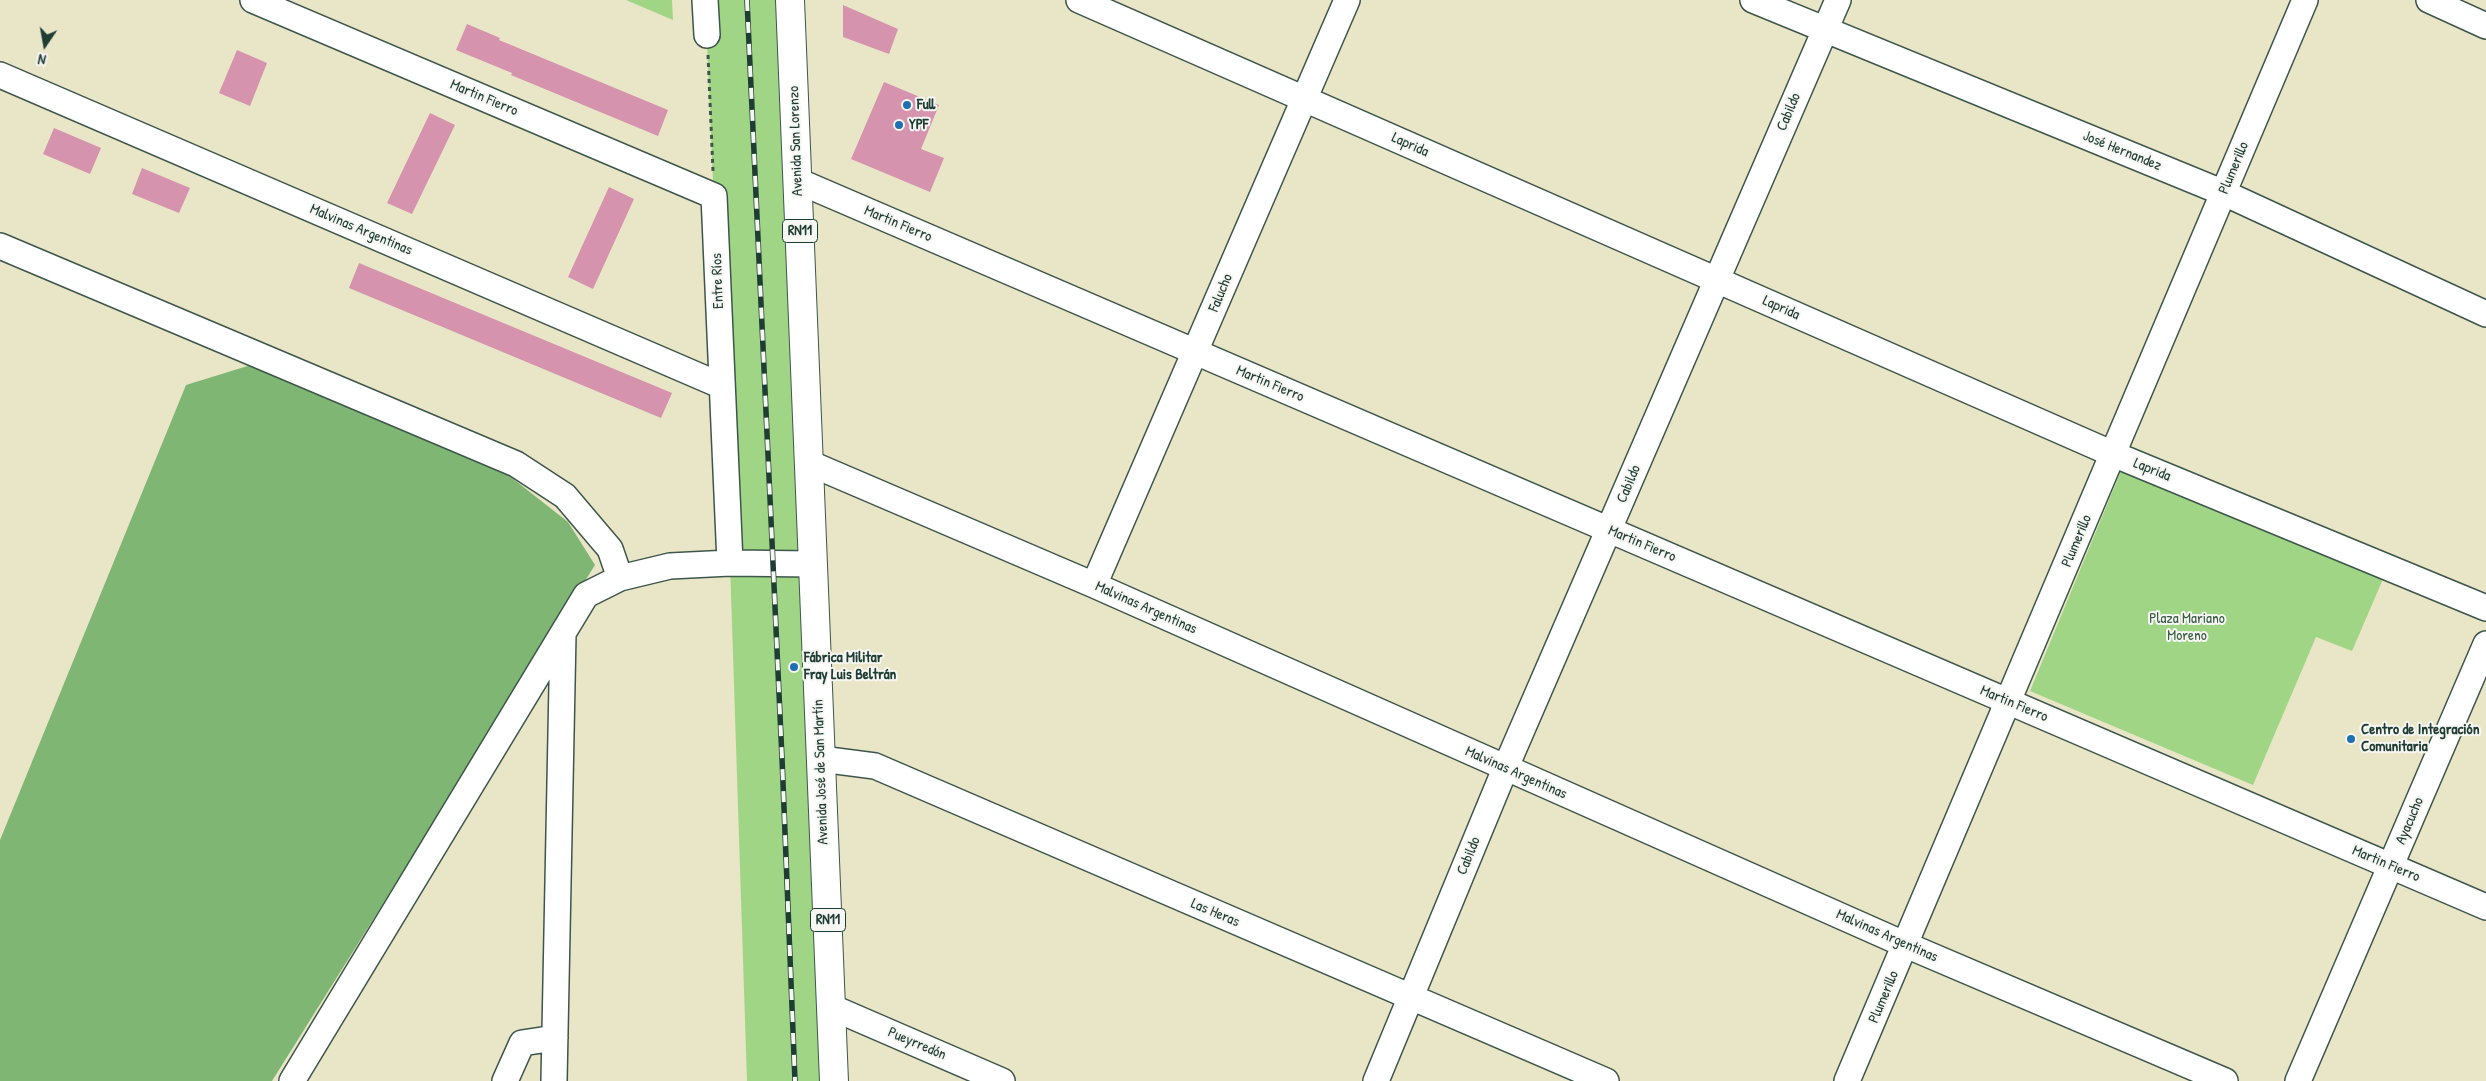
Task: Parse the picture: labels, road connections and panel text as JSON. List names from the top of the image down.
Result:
{
  "streets": {
    "main road": ["Avenida San Lorenzo", "RN11", "Avenida José de San Martín"],
    "street": [
      "Martin Fierro",
      "Cabildo",
      "Laprida",
      "José Hernandez",
      "Plumerillo",
      "Malvinas Argentinas",
      "Entre Ríos",
      "Falucho",
      "Ayacucho",
      "Las Heras",
      "Pueyrredón"
    ]
  },
  "crossings": [
    ["Martin Fierro", "Cabildo"],
    ["Martin Fierro", "Avenida San Lorenzo"],
    ["Martin Fierro", "Plumerillo"],
    ["Martin Fierro", "Entre Ríos"],
    ["Martin Fierro", "Falucho"],
    ["Martin Fierro", "Ayacucho"],
    ["Cabildo", "Laprida"],
    ["Cabildo", "José Hernandez"],
    ["Cabildo", "Malvinas Argentinas"],
    ["Cabildo", "Las Heras"],
    ["Avenida San Lorenzo", "Malvinas Argentinas"],
    ["Avenida San Lorenzo", "Avenida José de San Martín"],
    ["Laprida", "Plumerillo"],
    ["Laprida", "Falucho"],
    ["José Hernandez", "Plumerillo"],
    ["Plumerillo", "Malvinas Argentinas"],
    ["Malvinas Argentinas", "Entre Ríos"],
    ["Malvinas Argentinas", "Falucho"],
    ["Malvinas Argentinas", "Avenida José de San Martín"],
    ["Avenida José de San Martín", "Las Heras"],
    ["Avenida José de San Martín", "Pueyrredón"]
  ],
  "parks": ["Plaza Mariano Moreno"],
  "places": [
    "Full",
    "YPF",
    "Fábrica Militar Fray Luis Beltrán",
    "Centro de Integración Comunitaria"
  ],
  "north": "bottom"
}
